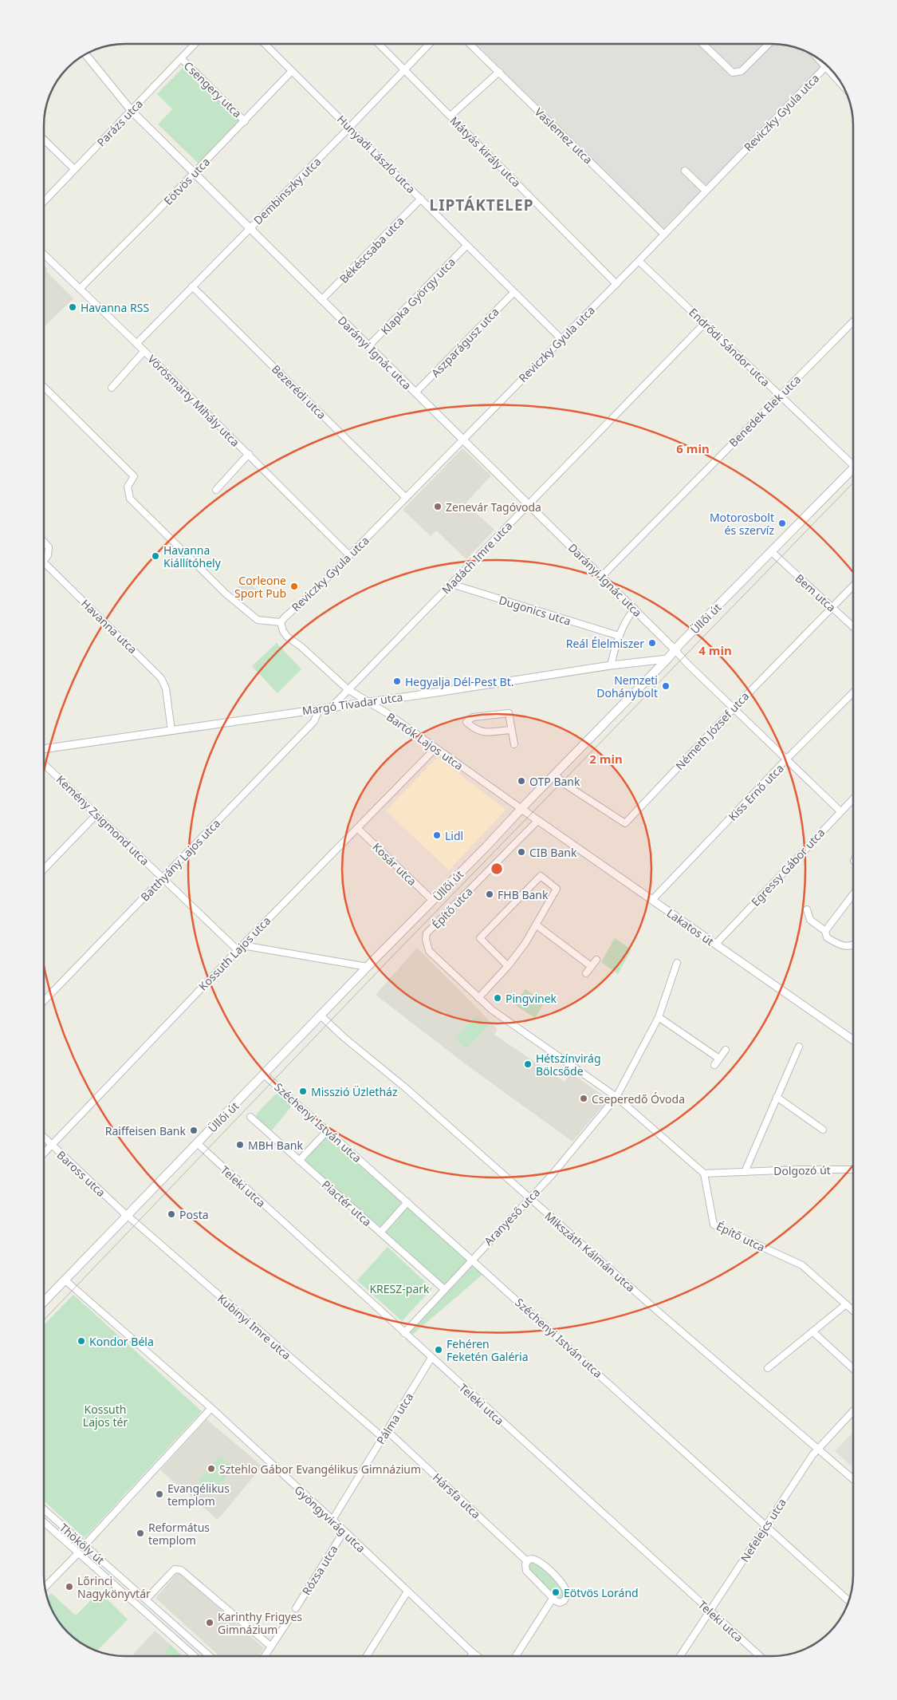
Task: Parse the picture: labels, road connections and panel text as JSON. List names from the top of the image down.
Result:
{
  "streets": {
    "main road": ["Üllői út"],
    "street": [
      "Csengery utca",
      "Reviczky Gyula utca",
      "Parázs utca",
      "Vaslemez utca",
      "Mátyás király utca",
      "Hunyadi László utca",
      "Eötvös utca",
      "Dembinszky utca",
      "Békéscsaba utca",
      "Klapka György utca",
      "Aszparágusz utca",
      "Endrődi Sándor utca",
      "Darányi Ignác utca",
      "Bezerédi utca",
      "Vörösmarty Mihály utca",
      "Benedek Elek utca",
      "Madách Imre utca",
      "Bem utca",
      "Dugonics utca",
      "Havanna utca",
      "Margó Tivadar utca",
      "Németh József utca",
      "Bartók Lajos utca",
      "Kiss Ernő utca",
      "Kemény Zsigmond utca",
      "Batthyány Lajos utca",
      "Kosár utca",
      "Egressy Gábor utca",
      "Építő utca",
      "Lakatos út",
      "Kossuth Lajos utca",
      "Széchenyi István utca",
      "Dolgozó út",
      "Baross utca",
      "Teleki utca",
      "Piactér utca",
      "Aranyeső utca",
      "Mikszáth Kálmán utca",
      "Kubinyi Imre utca",
      "Pálma utca",
      "Hársfa utca",
      "Gyöngyvirág utca",
      "Nefelejcs utca",
      "Thököly út",
      "Rózsa utca"
    ]
  },
  "crossings": [
    ["Csengery utca", "Parázs utca"],
    ["Csengery utca", "Eötvös utca"],
    ["Reviczky Gyula utca", "Vaslemez utca"],
    ["Reviczky Gyula utca", "Mátyás király utca"],
    ["Reviczky Gyula utca", "Hunyadi László utca"],
    ["Reviczky Gyula utca", "Endrődi Sándor utca"],
    ["Reviczky Gyula utca", "Darányi Ignác utca"],
    ["Reviczky Gyula utca", "Bezerédi utca"],
    ["Reviczky Gyula utca", "Vörösmarty Mihály utca"],
    ["Reviczky Gyula utca", "Bartók Lajos utca"],
    ["Parázs utca", "Darányi Ignác utca"],
    ["Mátyás király utca", "Dembinszky utca"],
    ["Hunyadi László utca", "Eötvös utca"],
    ["Hunyadi László utca", "Dembinszky utca"],
    ["Hunyadi László utca", "Békéscsaba utca"],
    ["Hunyadi László utca", "Klapka György utca"],
    ["Hunyadi László utca", "Aszparágusz utca"],
    ["Eötvös utca", "Darányi Ignác utca"],
    ["Eötvös utca", "Vörösmarty Mihály utca"],
    ["Dembinszky utca", "Darányi Ignác utca"],
    ["Dembinszky utca", "Bezerédi utca"],
    ["Dembinszky utca", "Vörösmarty Mihály utca"],
    ["Békéscsaba utca", "Darányi Ignác utca"],
    ["Klapka György utca", "Darányi Ignác utca"],
    ["Aszparágusz utca", "Darányi Ignác utca"],
    ["Endrődi Sándor utca", "Benedek Elek utca"],
    ["Endrődi Sándor utca", "Madách Imre utca"],
    ["Darányi Ignác utca", "Benedek Elek utca"],
    ["Darányi Ignác utca", "Madách Imre utca"],
    ["Darányi Ignác utca", "Üllői út"],
    ["Madách Imre utca", "Dugonics utca"],
    ["Madách Imre utca", "Margó Tivadar utca"],
    ["Madách Imre utca", "Bartók Lajos utca"],
    ["Bem utca", "Üllői út"],
    ["Bem utca", "Németh József utca"],
    ["Üllői út", "Margó Tivadar utca"],
    ["Üllői út", "Németh József utca"],
    ["Üllői út", "Bartók Lajos utca"],
    ["Üllői út", "Kosár utca"],
    ["Üllői út", "Lakatos út"],
    ["Üllői út", "Széchenyi István utca"],
    ["Üllői út", "Baross utca"],
    ["Üllői út", "Teleki utca"],
    ["Üllői út", "Mikszáth Kálmán utca"],
    ["Üllői út", "Kubinyi Imre utca"],
    ["Üllői út", "Gyöngyvirág utca"],
    ["Havanna utca", "Margó Tivadar utca"],
    ["Margó Tivadar utca", "Bartók Lajos utca"],
    ["Margó Tivadar utca", "Batthyány Lajos utca"],
    ["Bartók Lajos utca", "Lakatos út"],
    ["Bartók Lajos utca", "Kossuth Lajos utca"],
    ["Kiss Ernő utca", "Lakatos út"],
    ["Kemény Zsigmond utca", "Batthyány Lajos utca"],
    ["Kemény Zsigmond utca", "Kossuth Lajos utca"],
    ["Kosár utca", "Kossuth Lajos utca"],
    ["Egressy Gábor utca", "Lakatos út"],
    ["Építő utca", "Lakatos út"],
    ["Építő utca", "Dolgozó út"],
    ["Építő utca", "Aranyeső utca"],
    ["Kossuth Lajos utca", "Baross utca"],
    ["Széchenyi István utca", "Aranyeső utca"],
    ["Széchenyi István utca", "Nefelejcs utca"],
    ["Baross utca", "Kubinyi Imre utca"],
    ["Teleki utca", "Aranyeső utca"],
    ["Teleki utca", "Pálma utca"],
    ["Teleki utca", "Nefelejcs utca"],
    ["Piactér utca", "Aranyeső utca"],
    ["Aranyeső utca", "Mikszáth Kálmán utca"],
    ["Mikszáth Kálmán utca", "Nefelejcs utca"],
    ["Kubinyi Imre utca", "Pálma utca"],
    ["Pálma utca", "Hársfa utca"],
    ["Pálma utca", "Gyöngyvirág utca"],
    ["Gyöngyvirág utca", "Rózsa utca"]
  ],
  "districts": ["LIPTÁKTELEP"],
  "parks": ["KRESZ-park", "Kossuth Lajos tér"],
  "places": [
    "Havanna RSS",
    "Zenevár Tagóvoda",
    "Motorosbolt és szervíz",
    "Havanna Kiállítóhely",
    "Corleone Sport Pub",
    "Reál Élelmiszer",
    "Hegyalja Dél-Pest Bt.",
    "Nemzeti Dohánybolt",
    "OTP Bank",
    "Lidl",
    "CIB Bank",
    "FHB Bank",
    "Pingvinek",
    "Hétszínvirág Bölcsőde",
    "Misszió Üzletház",
    "Cseperedő Óvoda",
    "Raiffeisen Bank",
    "MBH Bank",
    "Posta",
    "Kondor Béla",
    "Fehéren Feketén Galéria",
    "Sztehlo Gábor Evangélikus Gimnázium",
    "Evangélikus templom",
    "Református templom",
    "Lőrinci Nagykönyvtár",
    "Eötvös Loránd",
    "Karinthy Frigyes Gimnázium"
  ],
  "rings": ["6 min", "4 min", "2 min"]
}
